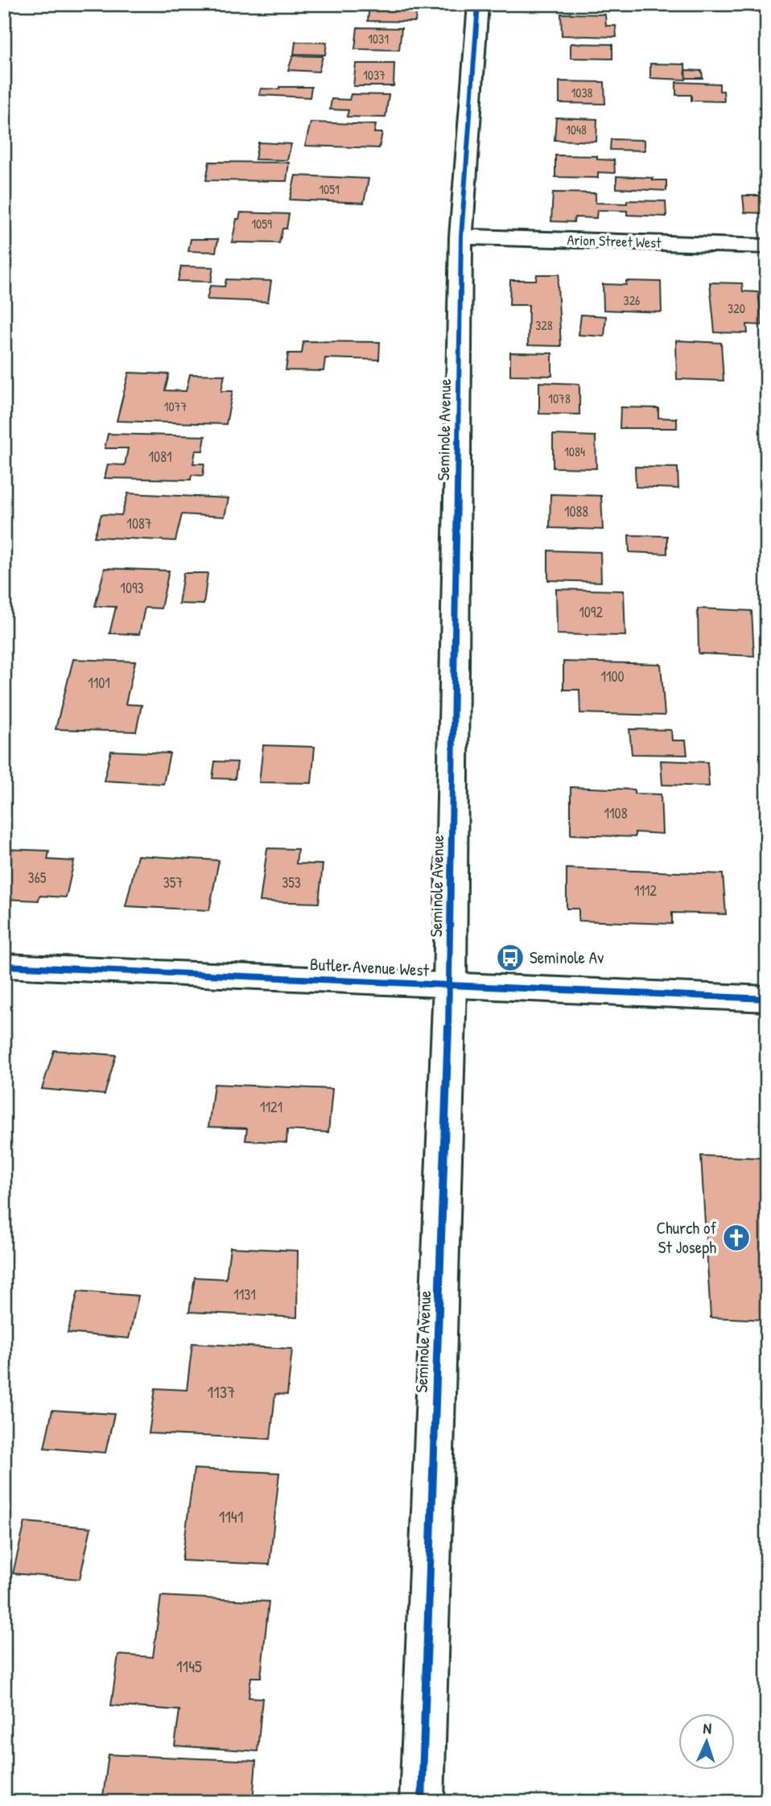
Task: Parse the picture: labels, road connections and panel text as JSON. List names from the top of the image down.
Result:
{
  "streets": {
    "street": ["Arion Street West", "Seminole Avenue", "Butler Avenue West"]
  },
  "crossings": [
    ["Arion Street West", "Seminole Avenue"],
    ["Seminole Avenue", "Butler Avenue West"]
  ],
  "places": {
    "bus stop": ["Seminole Av"],
    "church": ["Church of St Joseph"]
  },
  "house_numbers": [
    "1031",
    "1037",
    "1038",
    "1048",
    "1051",
    "1059",
    "326",
    "320",
    "328",
    "1078",
    "1077",
    "1084",
    "1081",
    "1088",
    "1087",
    "1093",
    "1092",
    "1100",
    "1101",
    "1108",
    "365",
    "357",
    "353",
    "1112",
    "1121",
    "1131",
    "1137",
    "1141",
    "1145"
  ],
  "north": "top"
}
